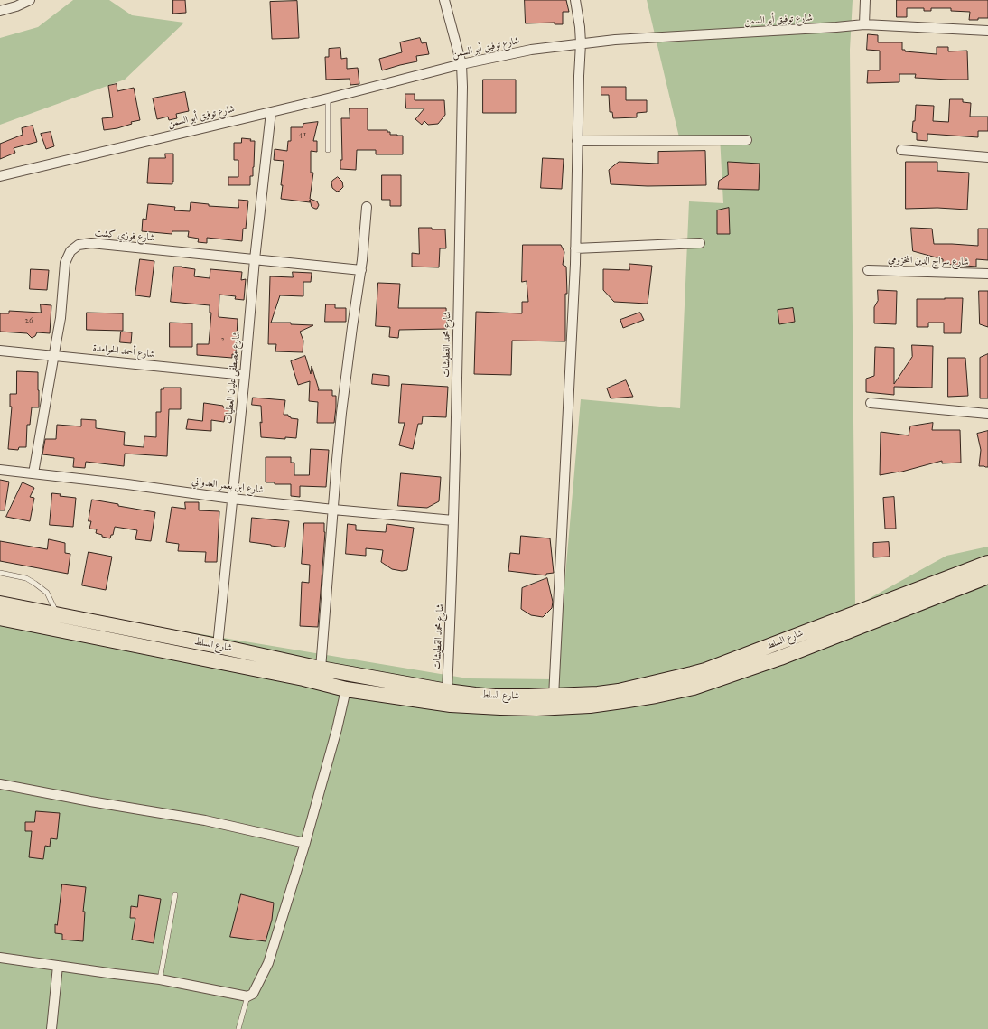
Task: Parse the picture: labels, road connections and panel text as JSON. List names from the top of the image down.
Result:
{
  "streets": {
    "main road": ["شارع السلط"],
    "street": [
      "شارع توفيق أبو السمن",
      "شارع فوزي كشت",
      "شارع سراج الدين المخزومي",
      "شارع محمد القطيشات",
      "شارع أحمد الحوامدة",
      "شارع مصطفى عليان العطيات",
      "شارع ابن يعمر العدواني"
    ]
  },
  "crossings": [
    ["شارع توفيق أبو السمن", "شارع محمد القطيشات"],
    ["شارع توفيق أبو السمن", "شارع مصطفى عليان العطيات"],
    ["شارع فوزي كشت", "شارع أحمد الحوامدة"],
    ["شارع فوزي كشت", "شارع مصطفى عليان العطيات"],
    ["شارع فوزي كشت", "شارع ابن يعمر العدواني"],
    ["شارع محمد القطيشات", "شارع ابن يعمر العدواني"],
    ["شارع محمد القطيشات", "شارع السلط"],
    ["شارع أحمد الحوامدة", "شارع مصطفى عليان العطيات"],
    ["شارع مصطفى عليان العطيات", "شارع ابن يعمر العدواني"],
    ["شارع مصطفى عليان العطيات", "شارع السلط"]
  ],
  "house_numbers": ["41", "26", "2"]
}
